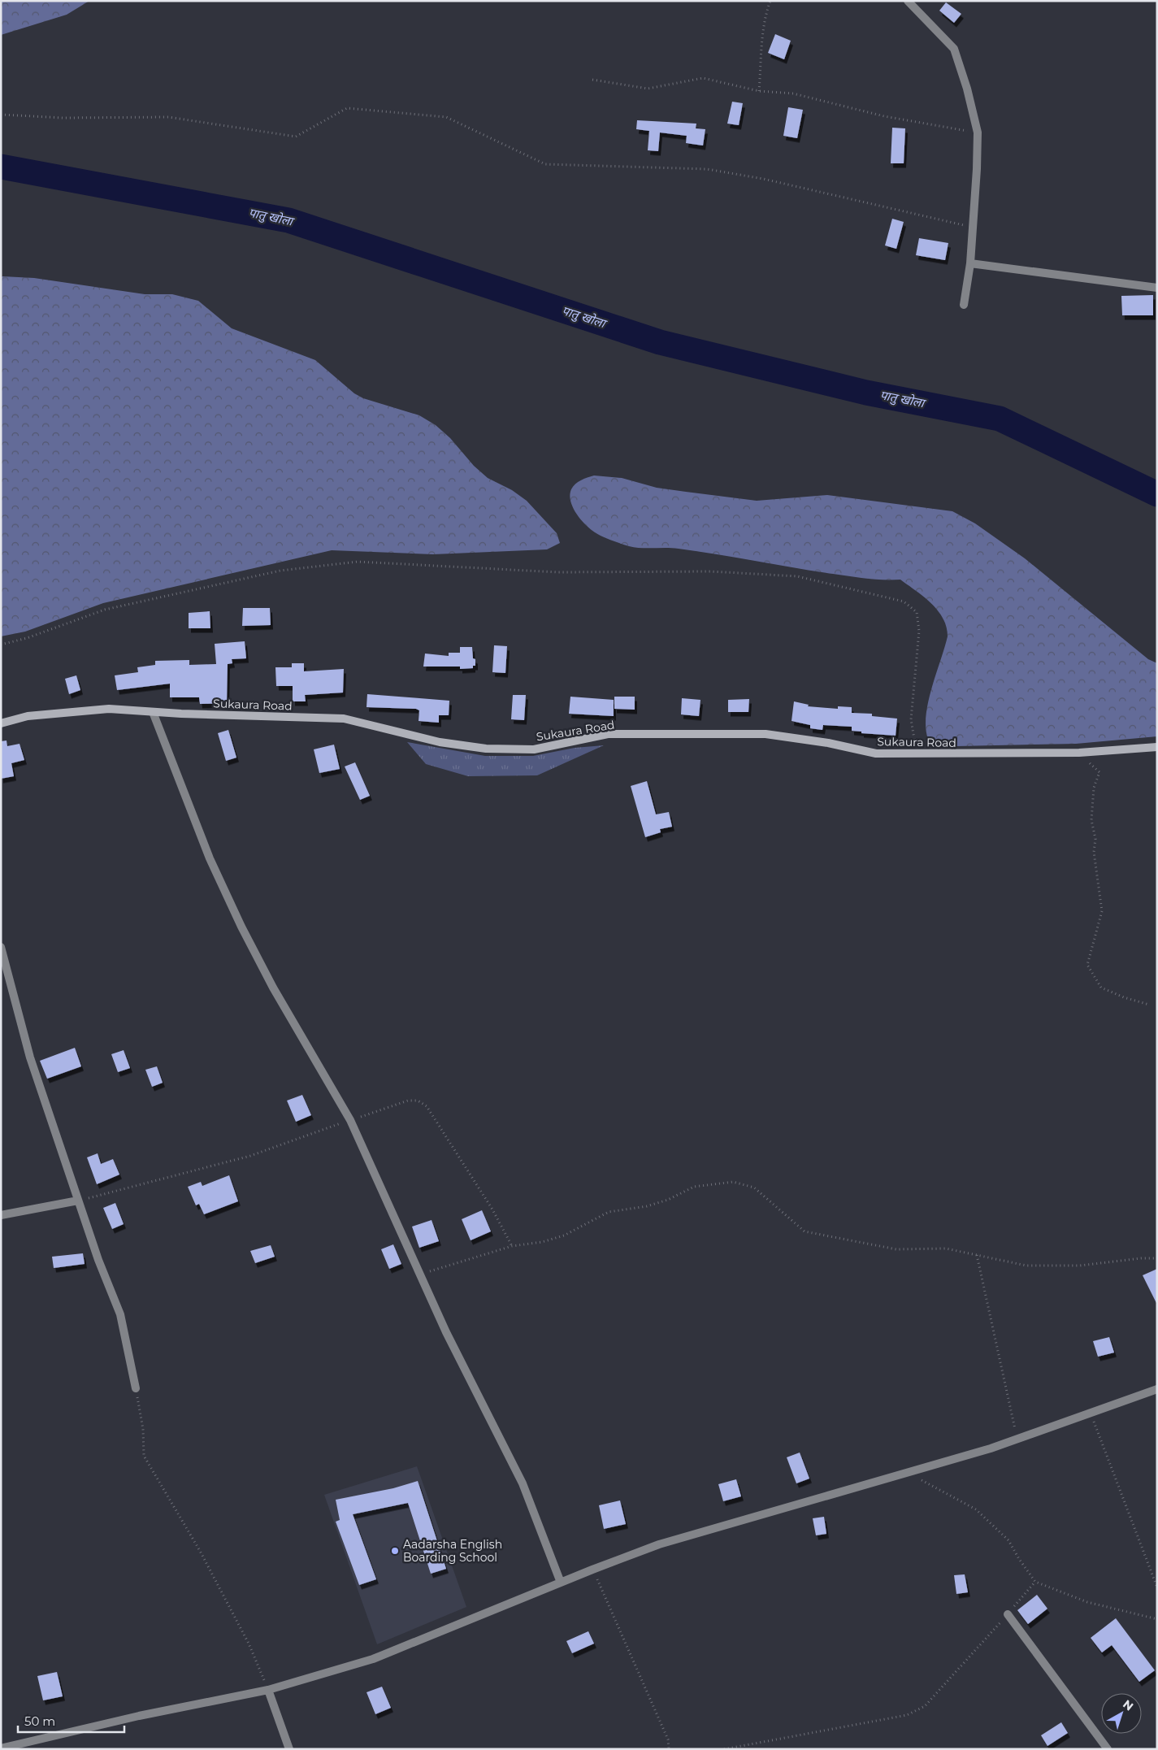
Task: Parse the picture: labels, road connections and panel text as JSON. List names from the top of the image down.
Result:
{
  "streets": {
    "street": ["Sukaura Road"]
  },
  "water": ["पातु खोला"],
  "places": ["Aadarsha English Boarding School"],
  "scale_bar": "50 m",
  "north": "top right"
}
